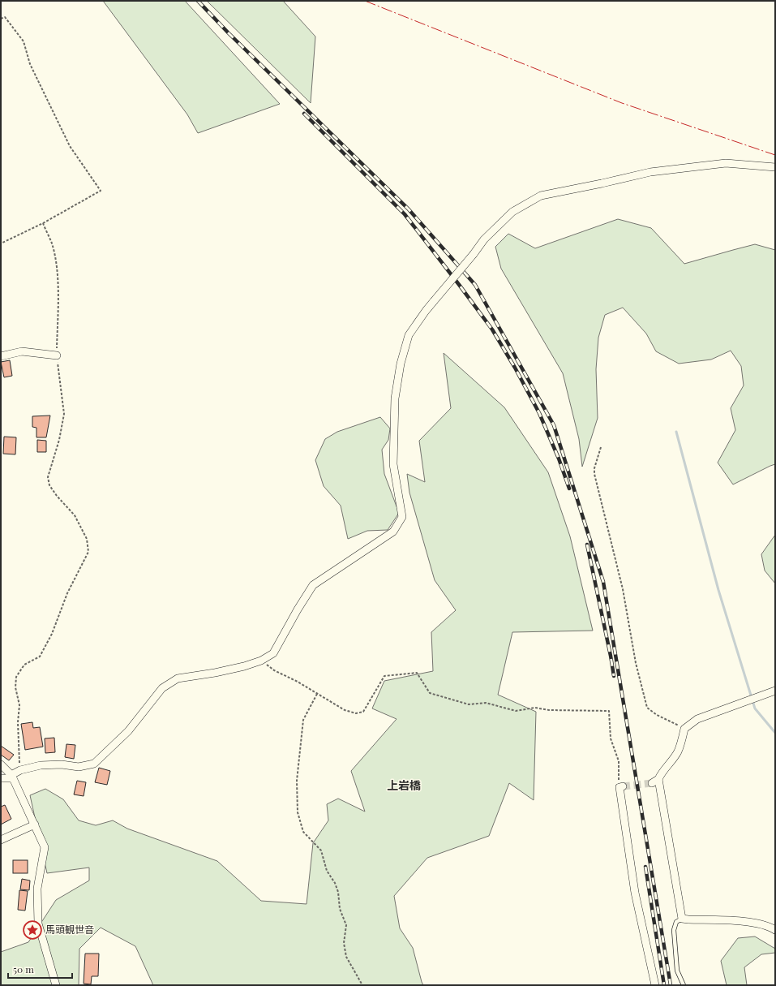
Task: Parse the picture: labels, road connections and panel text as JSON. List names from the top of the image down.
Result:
{
  "districts": ["上岩橋"],
  "places": {
    "place": ["馬頭観世音"]
  },
  "scale_bar": "50 m"
}
